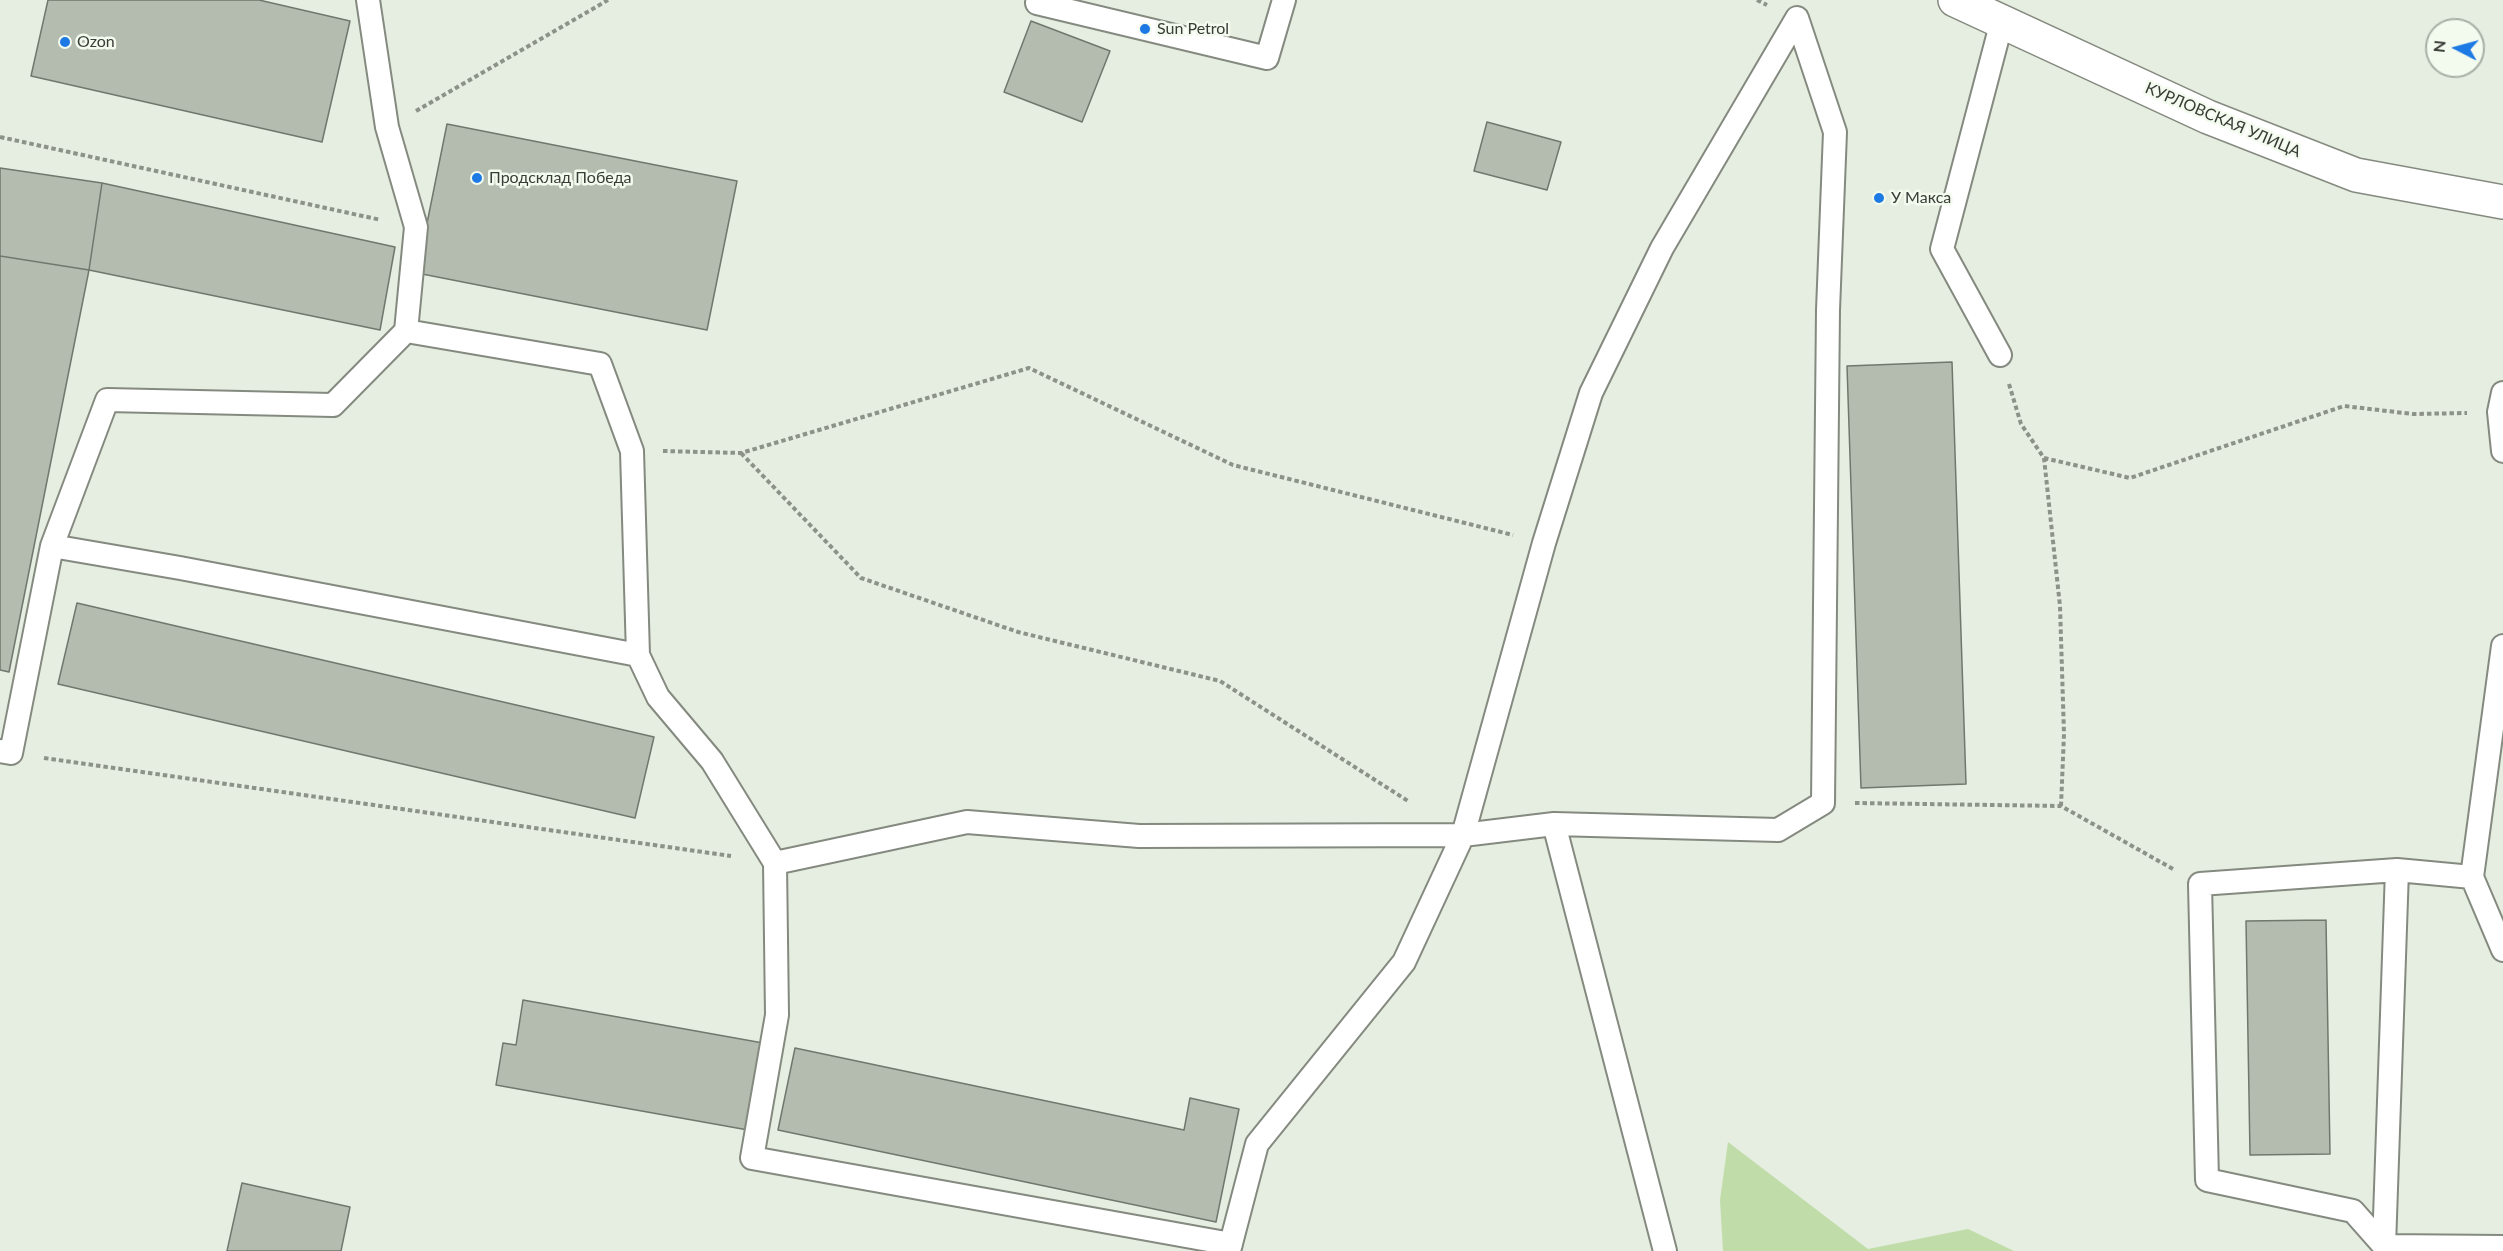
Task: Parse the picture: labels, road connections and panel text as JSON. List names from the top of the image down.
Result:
{
  "streets": {
    "main road": ["КУРЛОВСКАЯ УЛИЦА"]
  },
  "places": [
    "Sun Petrol",
    "Ozon",
    "Продсклад Победа",
    "У Макса"
  ],
  "north": "left"
}
